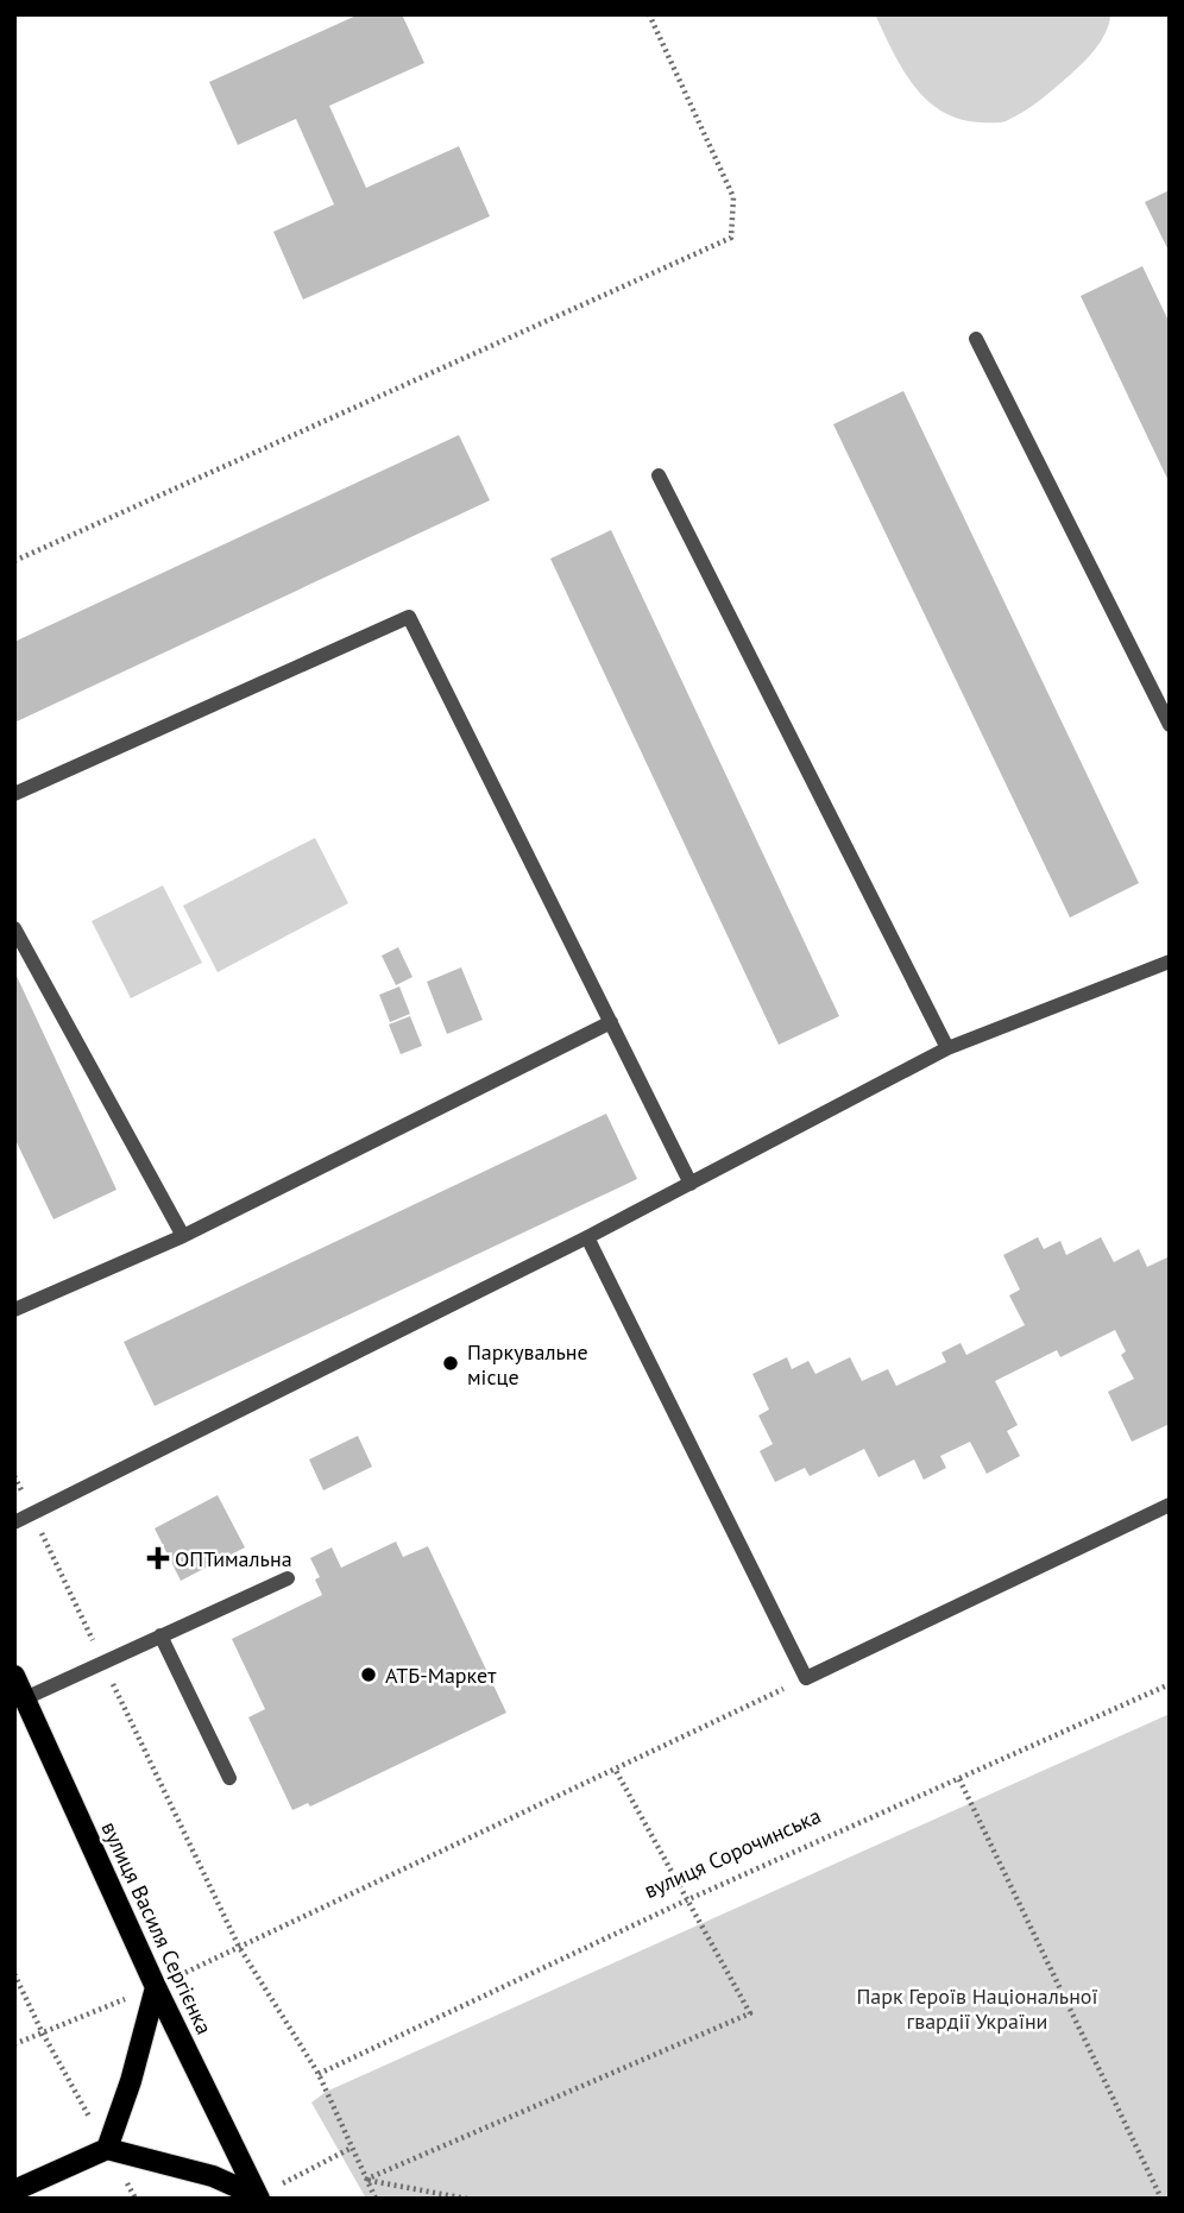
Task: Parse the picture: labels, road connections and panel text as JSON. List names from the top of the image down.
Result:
{
  "streets": {
    "main road": ["вулиця Василя Сергієнка"],
    "path": ["вулиця Сорочинська"]
  },
  "parks": ["Парк Героїв Національної гвардії України"],
  "places": {
    "other": ["Паркувальне місце", "АТБ-Маркет"],
    "health": ["ОПТимальна"]
  }
}
